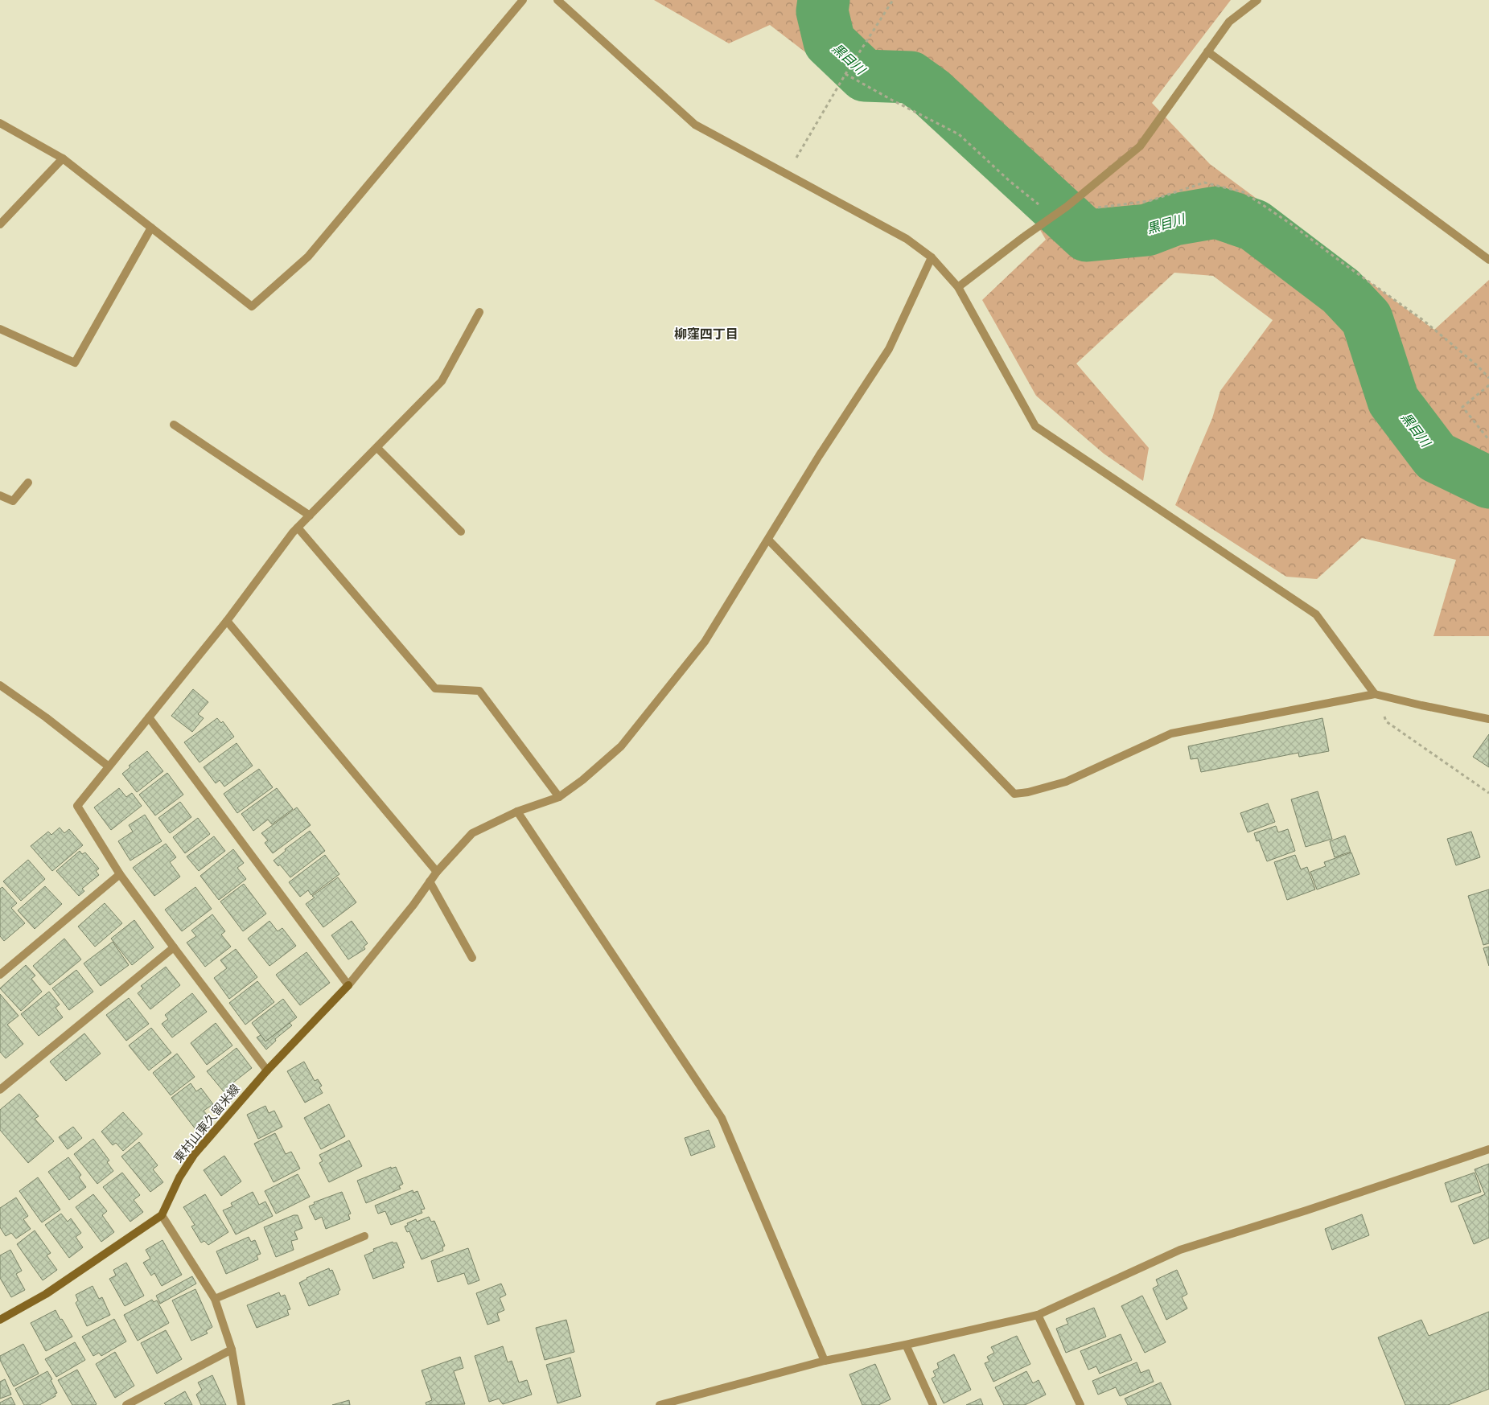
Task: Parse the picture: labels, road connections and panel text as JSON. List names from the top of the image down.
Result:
{
  "streets": {
    "main road": ["東村山東久留米線"]
  },
  "districts": ["柳窪四丁目"],
  "water": ["黒目川"]
}
